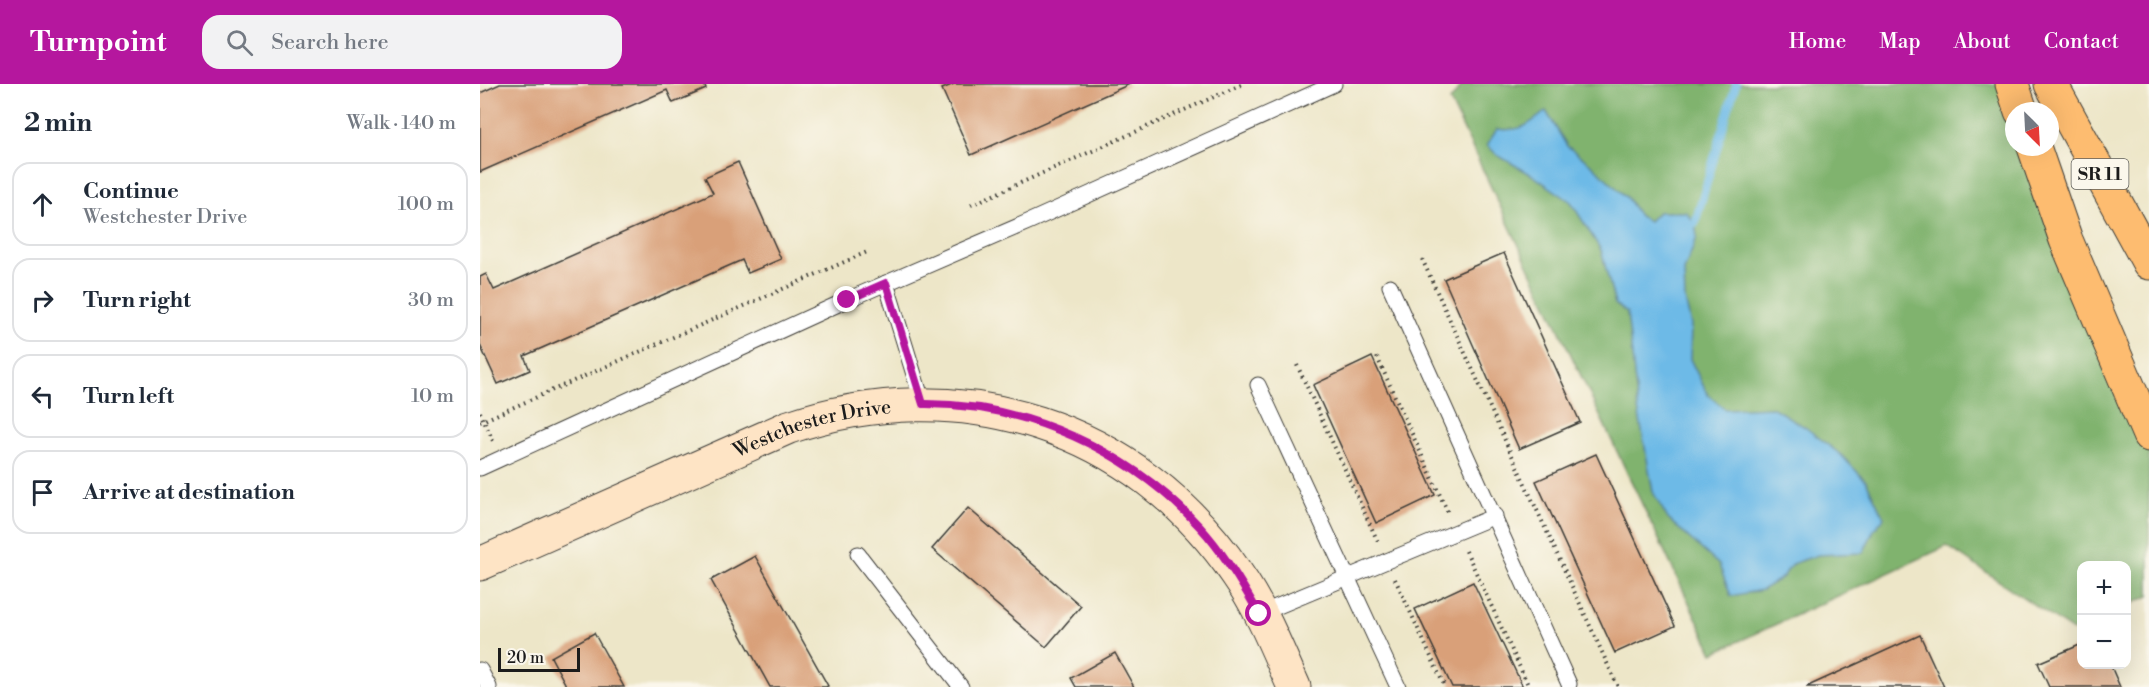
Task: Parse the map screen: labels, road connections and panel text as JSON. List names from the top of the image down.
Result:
{
  "streets": {
    "highway": ["SR 11"],
    "street": ["Westchester Drive"]
  },
  "scale_bar": "20 m",
  "north": "bottom right",
  "page": {
    "header": "Turnpoint",
    "search": "Search here",
    "nav": [
      "Home",
      "Map",
      "About",
      "Contact"
    ],
    "heading": ["2 min", "Walk · 140 m"],
    "list": [
      ["Continue", "Westchester Drive", "100 m"],
      ["Turn right", "30 m"],
      ["Turn left", "10 m"],
      "Arrive at destination"
    ],
    "map_buttons": ["+", "−"],
    "scale": "20 m"
  }
}
